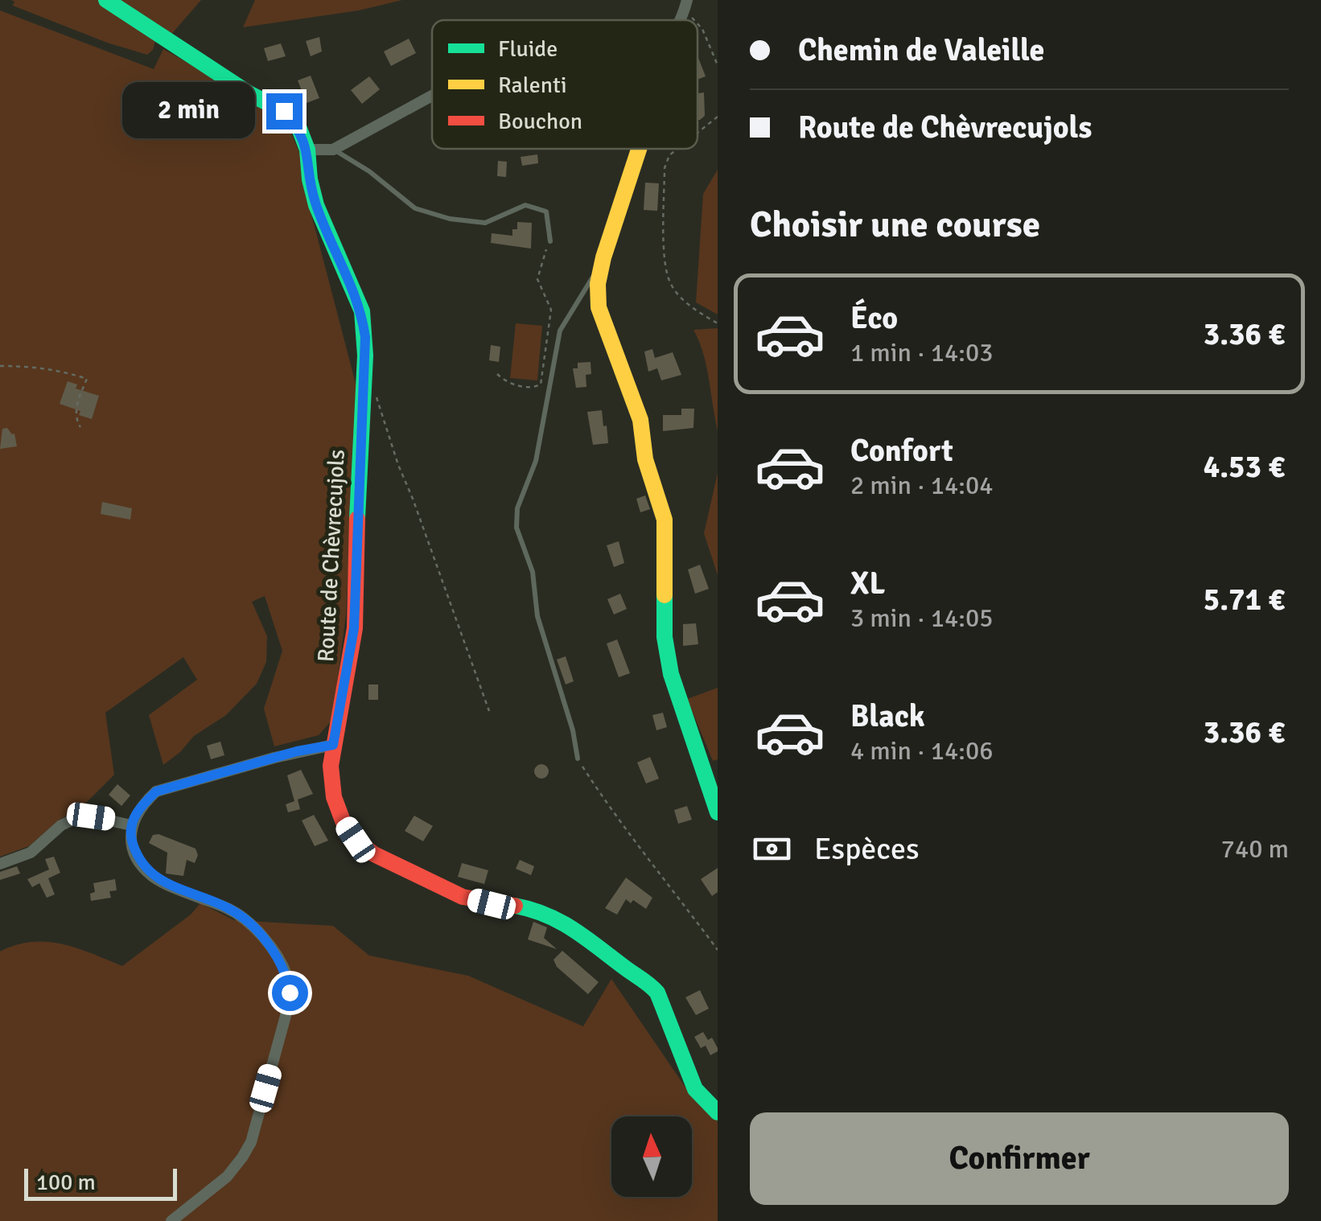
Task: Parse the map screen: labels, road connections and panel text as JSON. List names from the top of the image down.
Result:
{
  "streets": {
    "street": ["Route de Chèvrecujols"]
  },
  "legend": ["Fluide", "Ralenti", "Bouchon"],
  "scale_bar": "100 m",
  "north": "top",
  "page": {
    "banner": ["Chemin de Valeille", "Route de Chèvrecujols"],
    "bubble": "2 min",
    "heading": "Choisir une course",
    "list": [
      {
        "name": "Éco",
        "note": "1 min · 14:03",
        "value": "3.36 €"
      },
      {
        "name": "Confort",
        "note": "2 min · 14:04",
        "value": "4.53 €"
      },
      {
        "name": "XL",
        "note": "3 min · 14:05",
        "value": "5.71 €"
      },
      {
        "name": "Black",
        "note": "4 min · 14:06",
        "value": "3.36 €"
      }
    ],
    "pay": ["Espèces", "740 m"],
    "buttons": "Confirmer",
    "scale": "100 m"
  }
}
